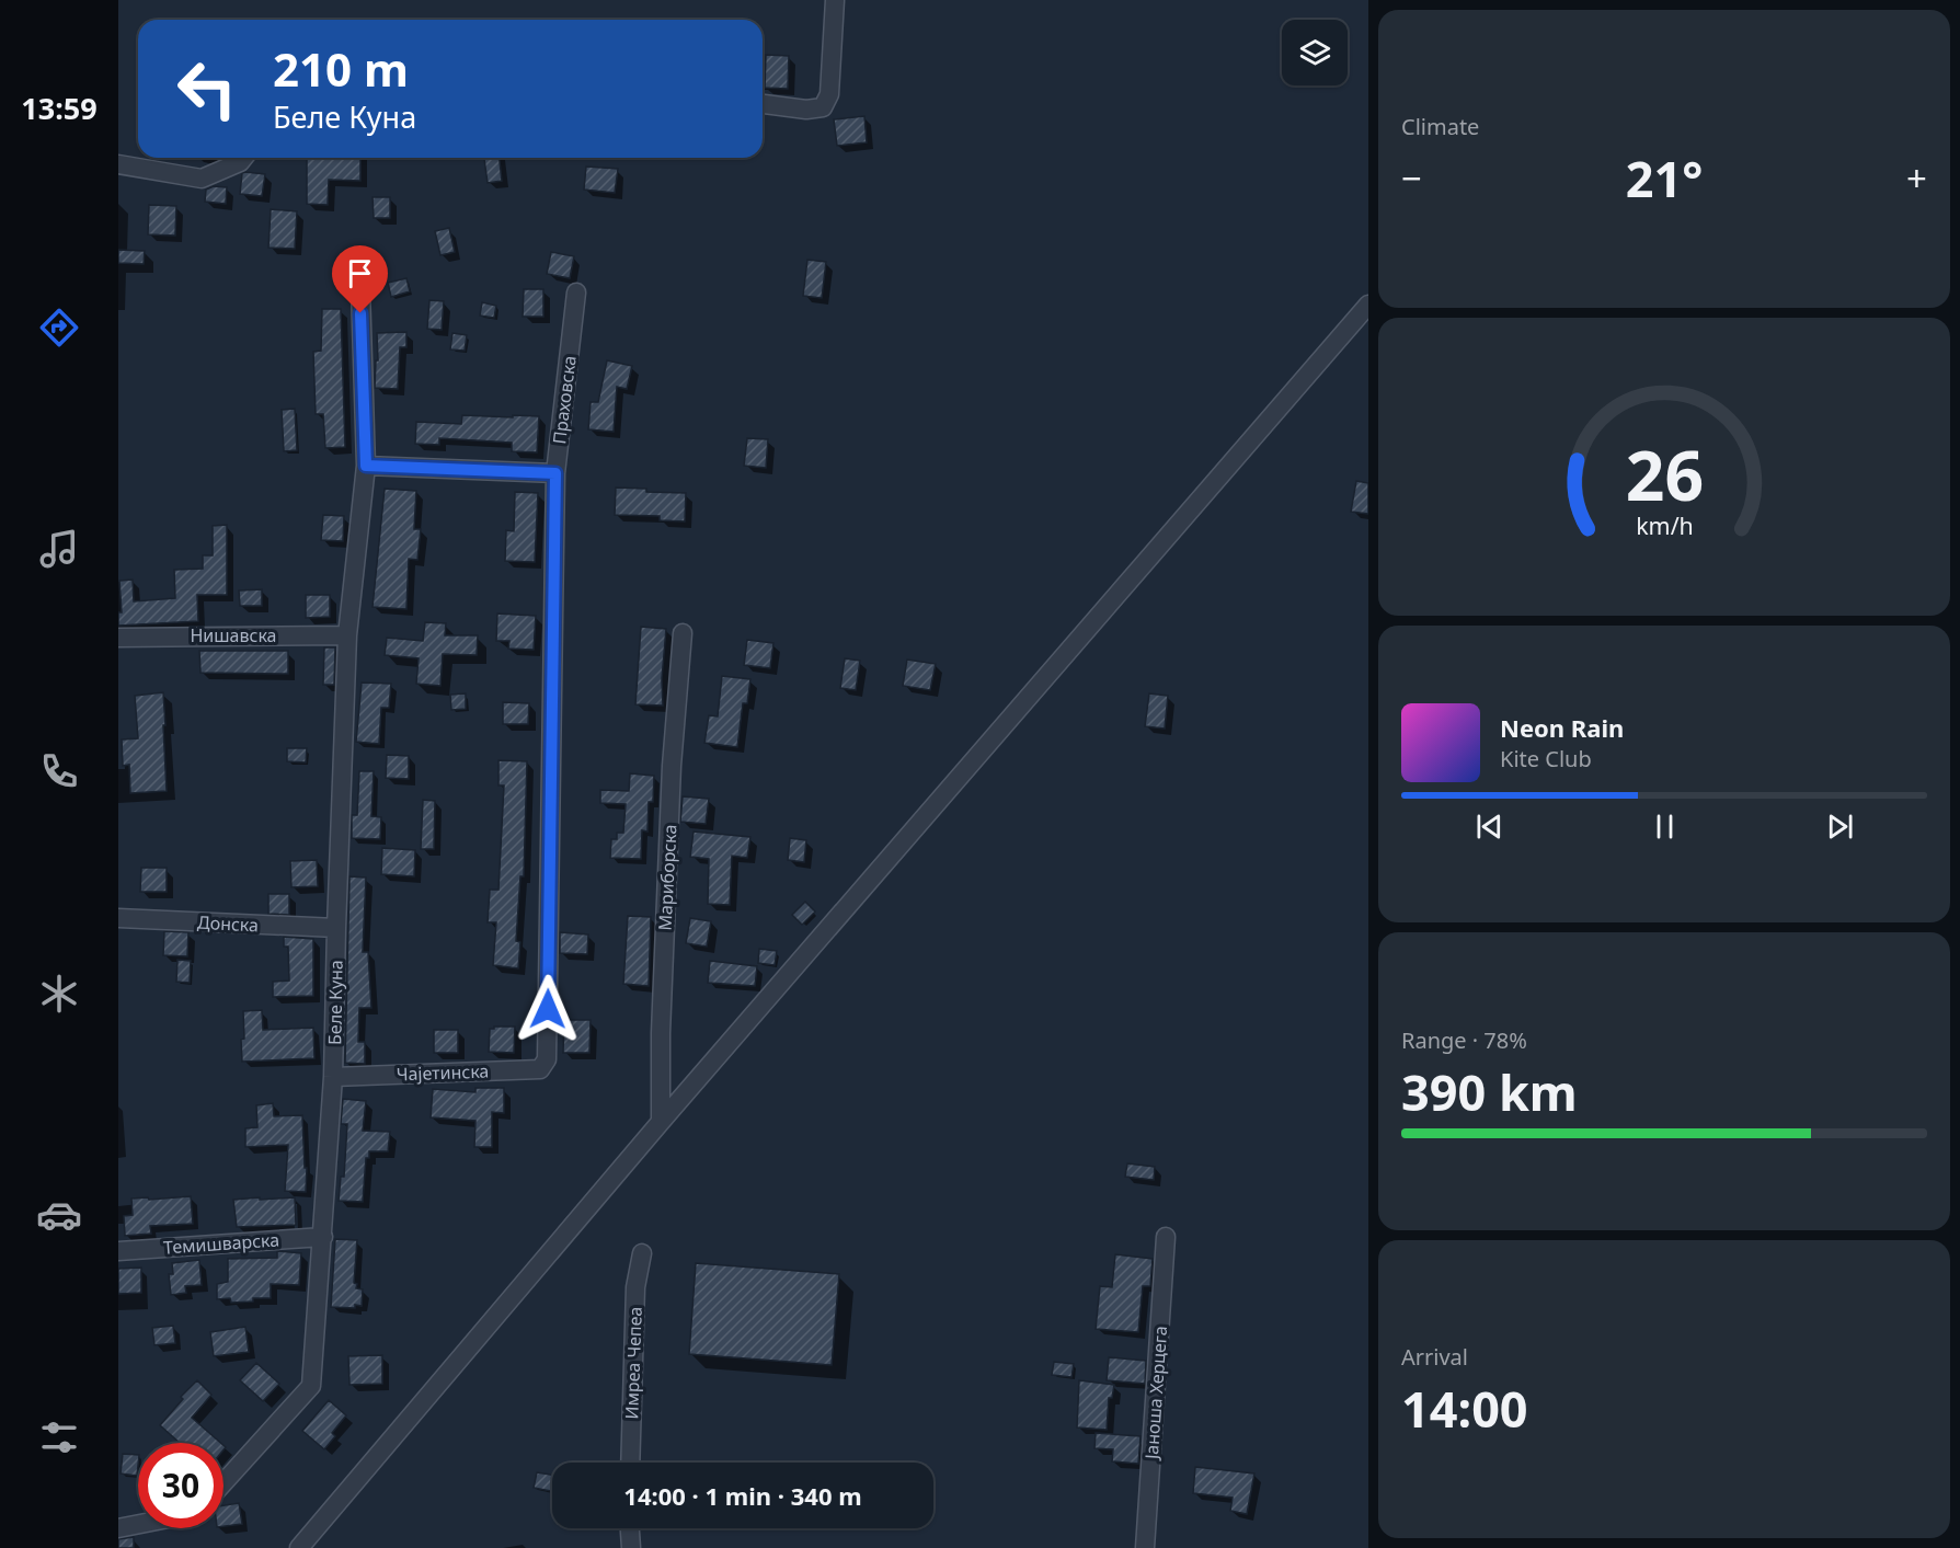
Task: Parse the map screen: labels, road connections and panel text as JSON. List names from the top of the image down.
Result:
{
  "streets": {
    "street": [
      "Праховска",
      "Нишавска",
      "Мариборска",
      "Донска",
      "Беле Куна",
      "Чајетинска",
      "Темишварска",
      "Имреа Чепеа",
      "Јаноша Херцега"
    ]
  },
  "crossings": [
    ["Праховска", "Чајетинска"],
    ["Нишавска", "Беле Куна"],
    ["Донска", "Беле Куна"],
    ["Беле Куна", "Чајетинска"],
    ["Беле Куна", "Темишварска"]
  ],
  "page": {
    "tabs": "13:59",
    "tile": [
      "Climate",
      ["Range · 78%", "390 km"],
      ["Arrival", "14:00"]
    ],
    "turn": ["210 m", "Беле Куна"],
    "heat": ["−", "21°", "+"],
    "song": ["Neon Rain", "Kite Club"],
    "limit": "30",
    "trip": "14:00 · 1 min · 340 m",
    "gauge": ["26", "km/h"]
  }
}
